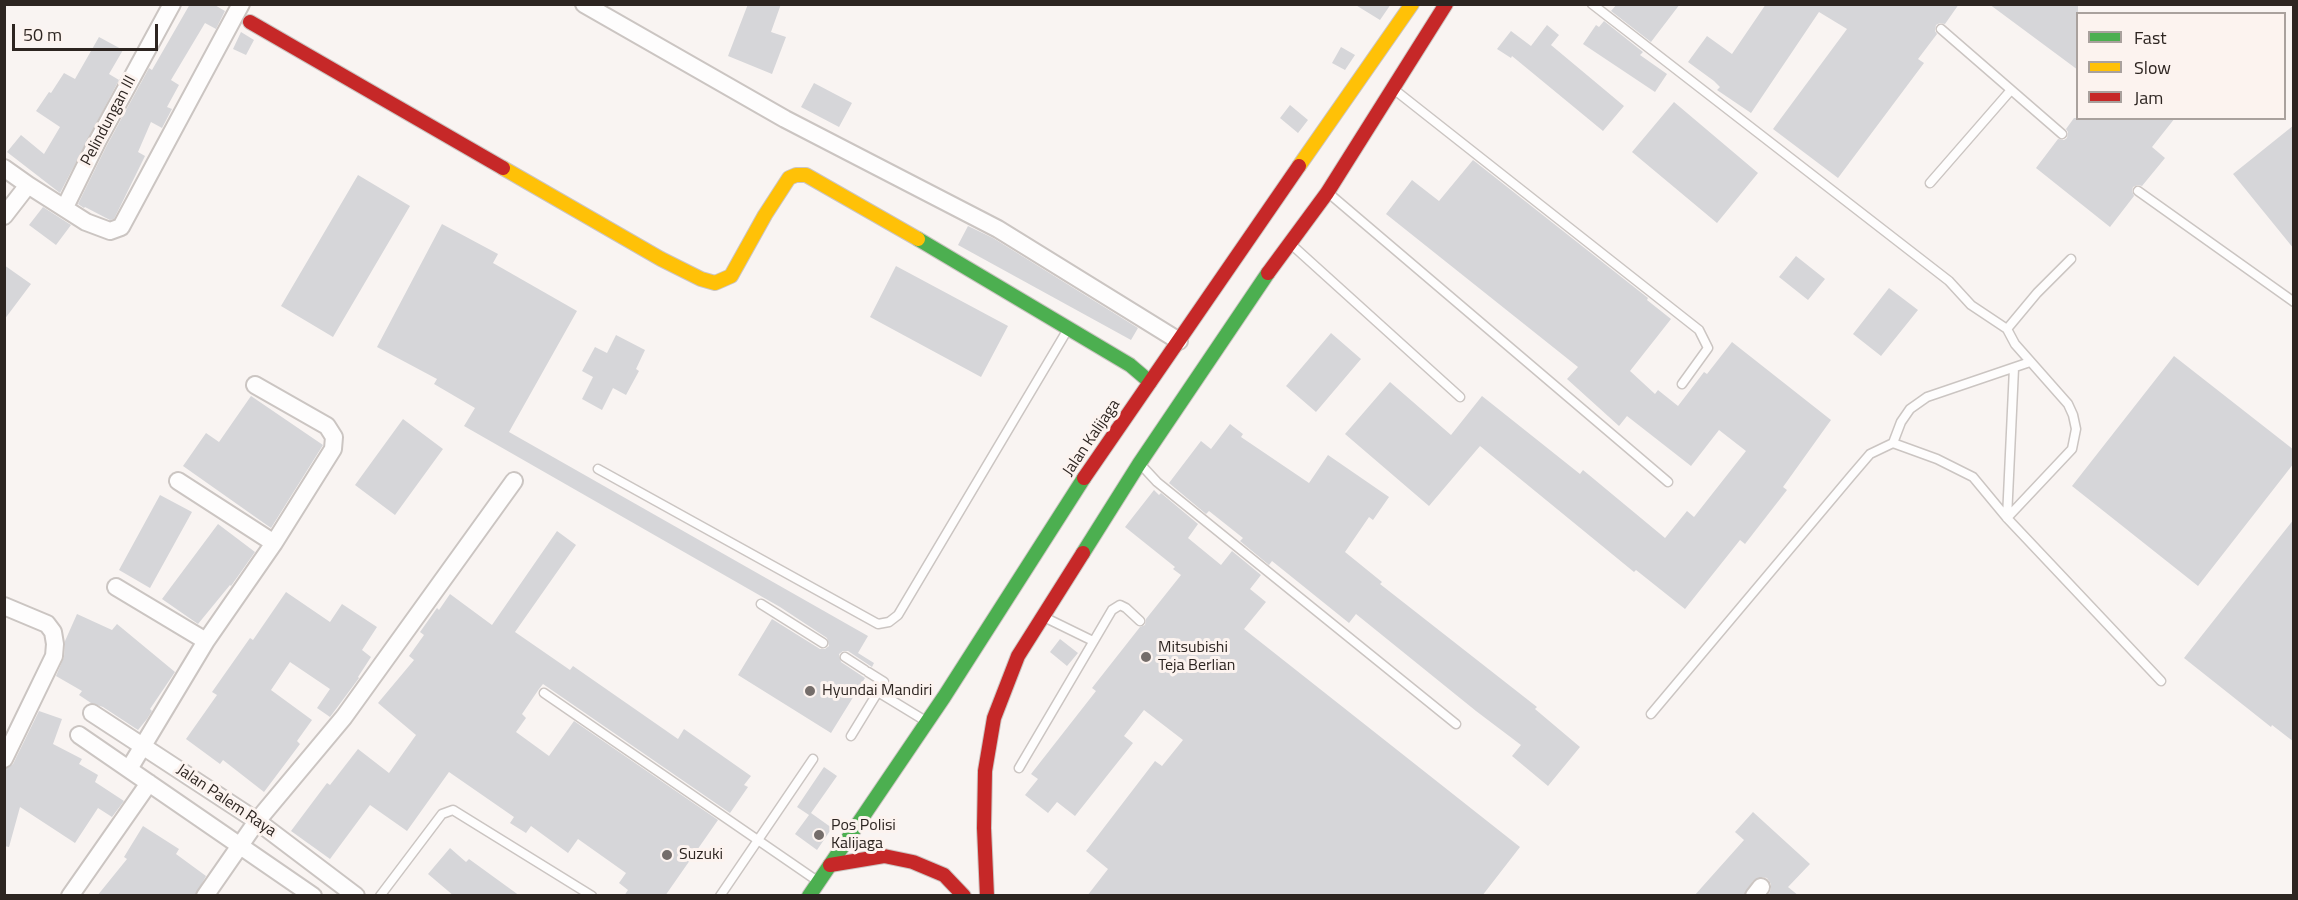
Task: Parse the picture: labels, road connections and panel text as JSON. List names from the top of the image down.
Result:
{
  "streets": {
    "main road": ["Jalan Kalijaga"],
    "street": ["Pelindungan III", "Jalan Palem Raya"]
  },
  "places": [
    "Mitsubishi Teja Berlian",
    "Hyundai Mandiri",
    "Pos Polisi Kalijaga",
    "Suzuki"
  ],
  "legend": ["Fast", "Slow", "Jam"],
  "scale_bar": "50 m"
}
